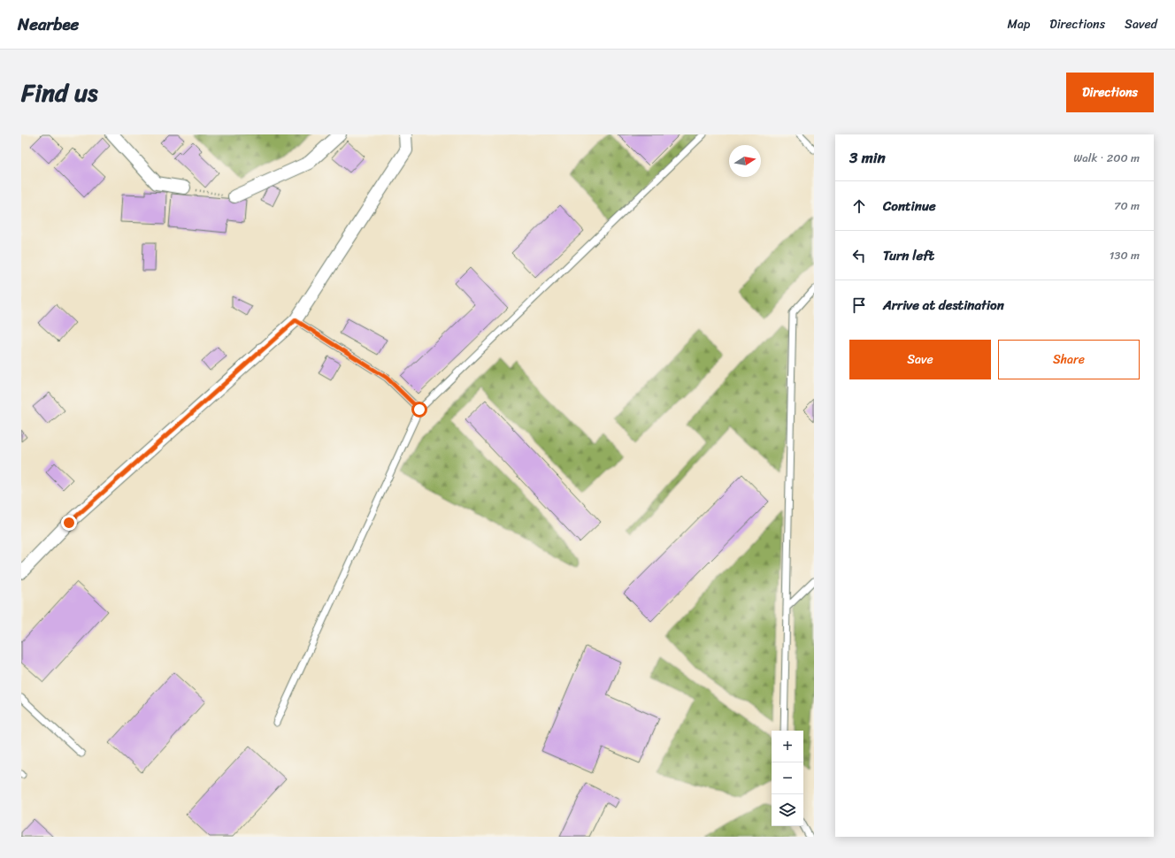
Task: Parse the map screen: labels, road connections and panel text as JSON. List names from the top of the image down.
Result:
{
  "north": "right",
  "page": {
    "header": "Nearbee",
    "nav": ["Map", "Directions", "Saved"],
    "title": "Find us",
    "buttons": [
      "Directions",
      ["Save", "Share"]
    ],
    "heading": ["3 min", "Walk · 200 m"],
    "list": [
      ["Continue", "70 m"],
      ["Turn left", "130 m"],
      "Arrive at destination"
    ],
    "map_buttons": ["+", "−"]
  }
}
